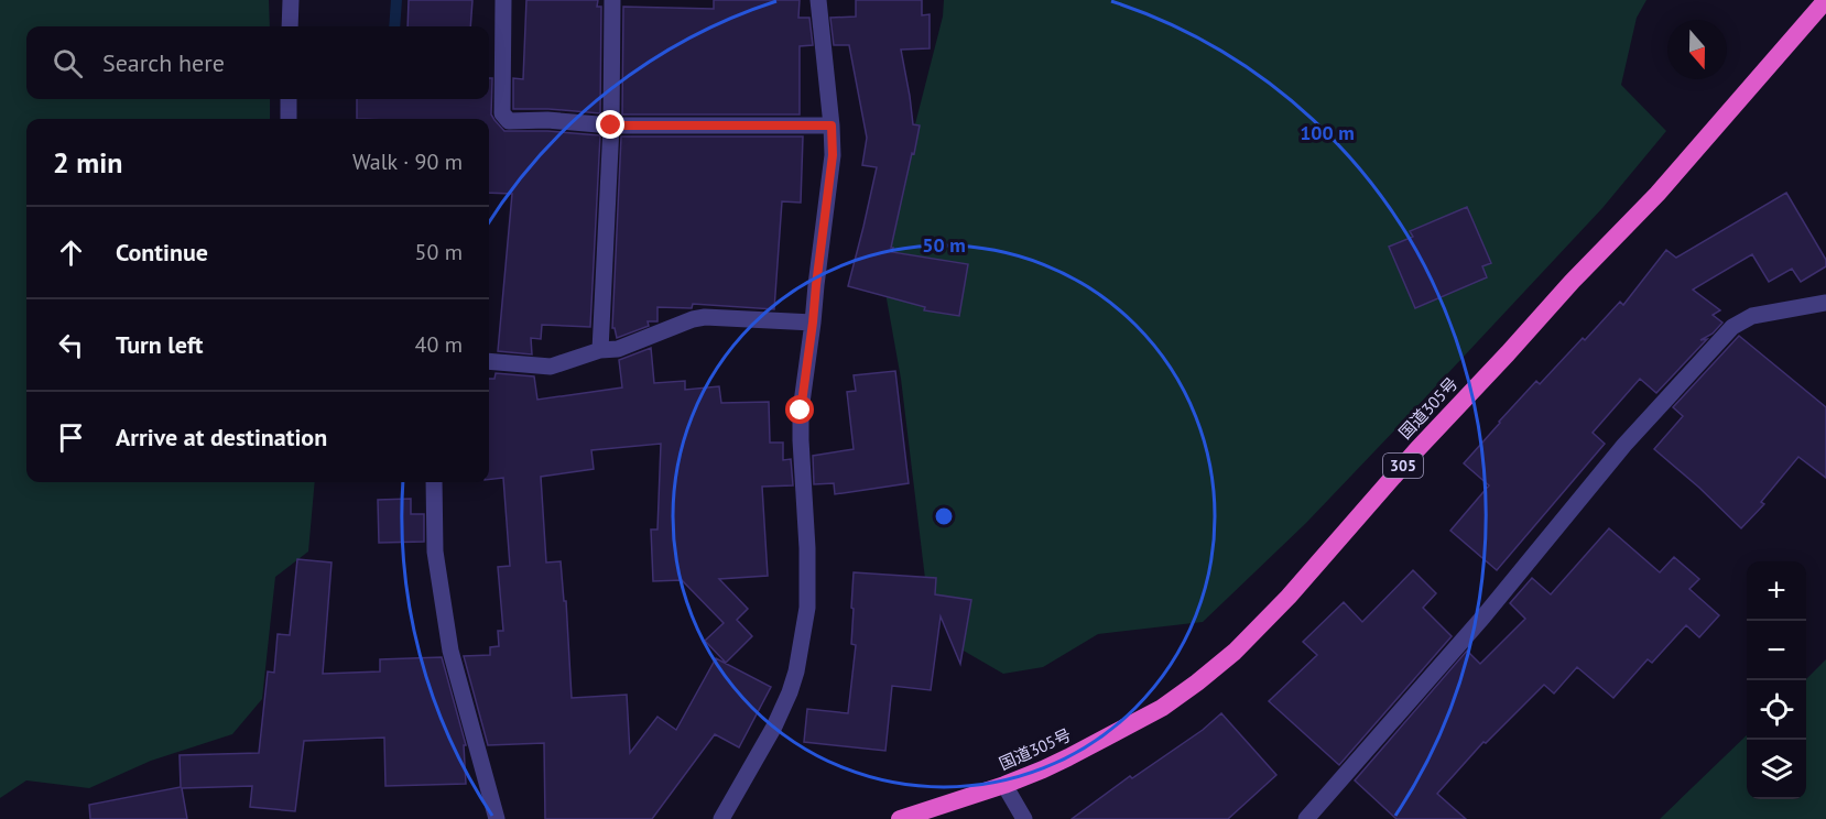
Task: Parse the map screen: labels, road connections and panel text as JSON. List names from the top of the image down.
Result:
{
  "streets": {
    "highway": ["国道305号", "305"]
  },
  "north": "bottom",
  "page": {
    "search": "Search here",
    "heading": ["2 min", "Walk · 90 m"],
    "list": [
      ["Continue", "50 m"],
      ["Turn left", "40 m"],
      "Arrive at destination"
    ],
    "map_buttons": ["+", "−"]
  },
  "rings": ["100 m", "50 m"]
}
